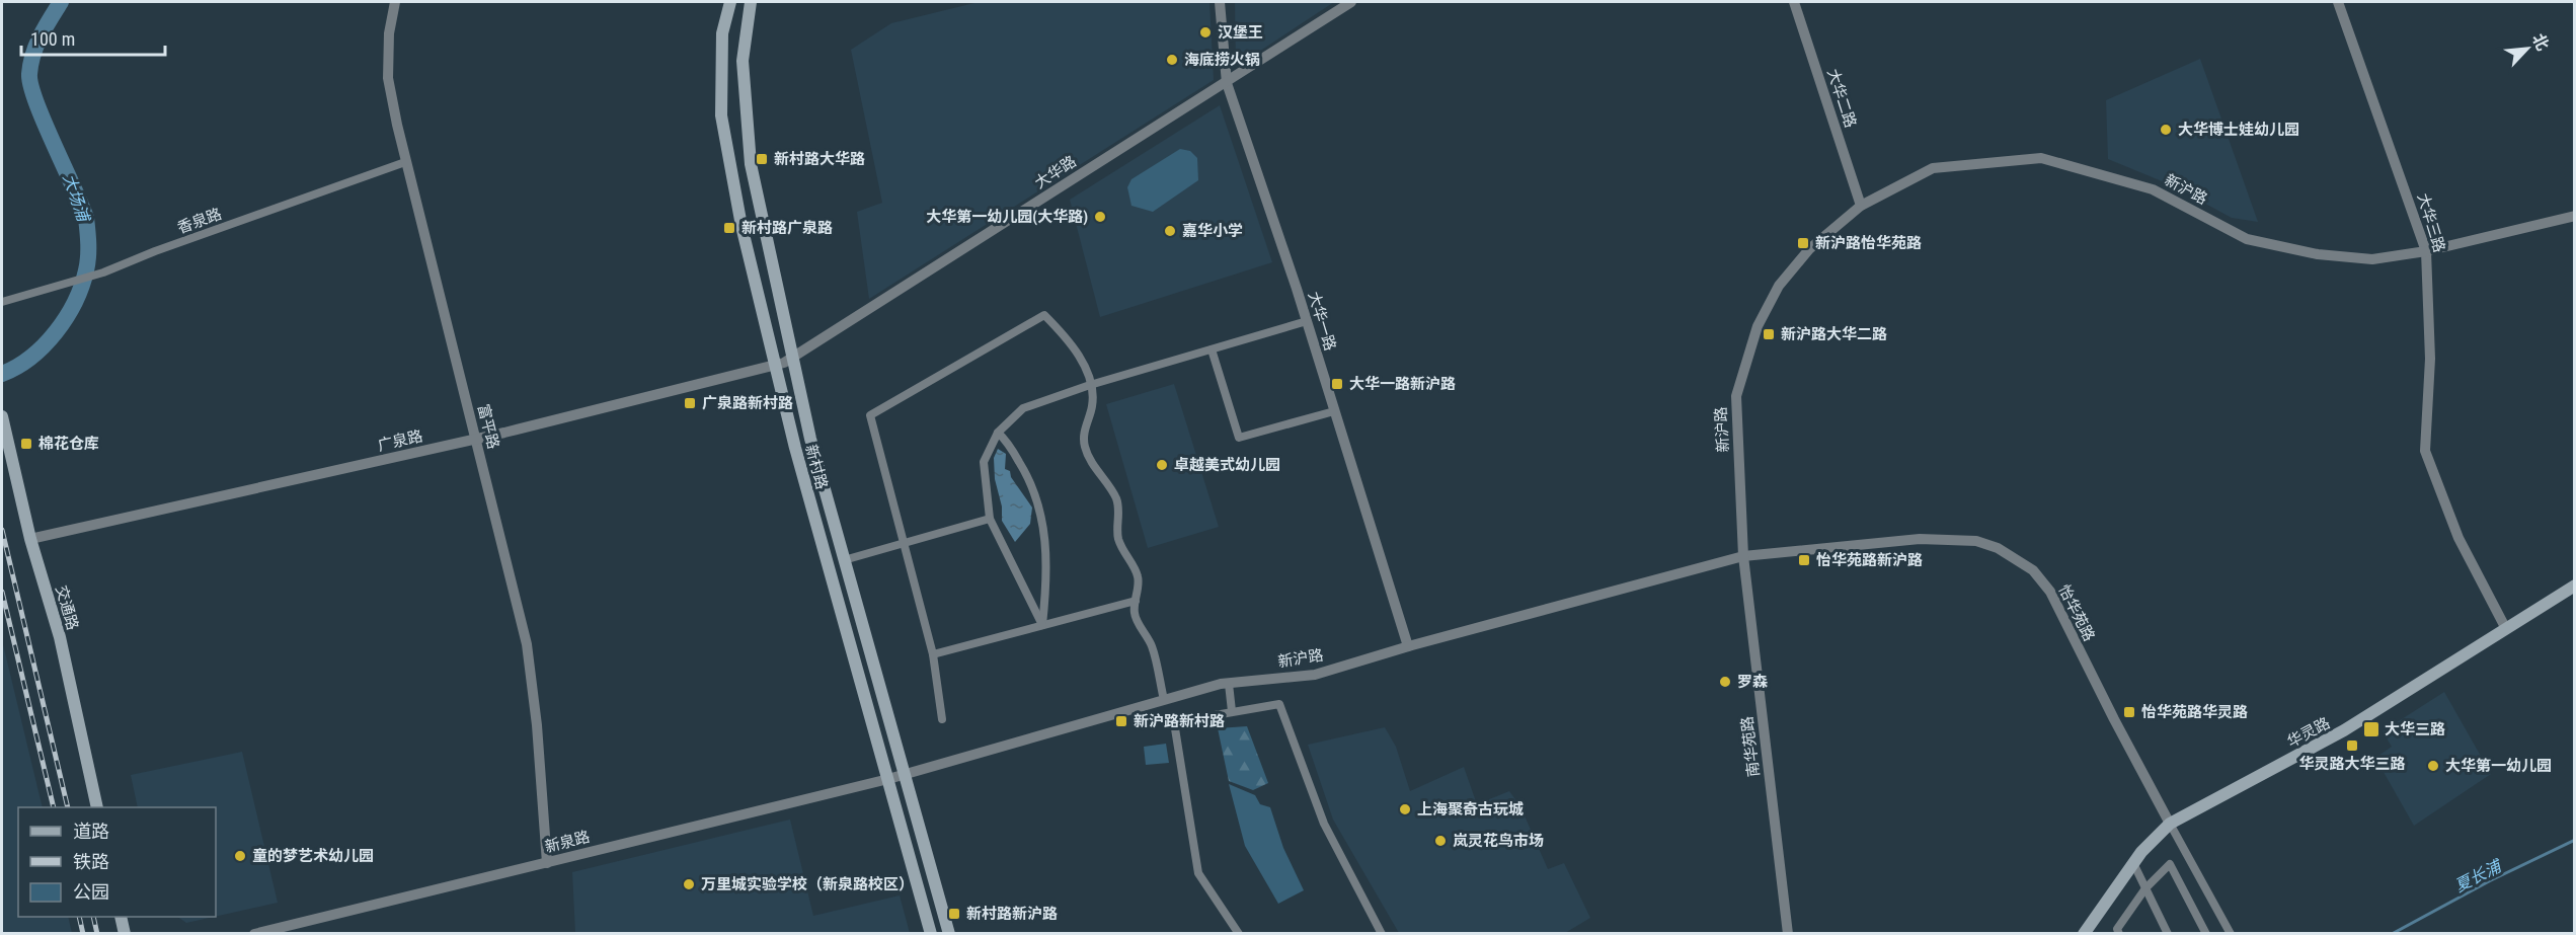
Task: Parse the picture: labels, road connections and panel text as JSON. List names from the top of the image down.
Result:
{
  "streets": {
    "main road": ["新村路", "交通路", "华灵路"],
    "street": [
      "大华二路",
      "大华路",
      "新沪路",
      "香泉路",
      "大华三路",
      "大华一路",
      "富平路",
      "广泉路",
      "怡华苑路",
      "南华苑路",
      "新泉路"
    ]
  },
  "crossings": [
    ["大华二路", "新沪路"],
    ["大华路", "大华一路"],
    ["大华路", "广泉路"],
    ["大华路", "新村路"],
    ["新沪路", "大华三路"],
    ["新沪路", "大华一路"],
    ["新沪路", "新村路"],
    ["新沪路", "怡华苑路"],
    ["新沪路", "南华苑路"],
    ["新沪路", "新泉路"],
    ["香泉路", "富平路"],
    ["大华三路", "华灵路"],
    ["富平路", "广泉路"],
    ["富平路", "新泉路"],
    ["广泉路", "新村路"],
    ["广泉路", "交通路"],
    ["新村路", "新泉路"],
    ["怡华苑路", "华灵路"],
    ["怡华苑路", "南华苑路"]
  ],
  "water": ["大场浦", "夏长浦"],
  "places": {
    "other": [
      "汉堡王",
      "海底捞火锅",
      "大华博士娃幼儿园",
      "大华第一幼儿园(大华路)",
      "嘉华小学",
      "卓越美式幼儿园",
      "罗森",
      "大华第一幼儿园",
      "上海聚奇古玩城",
      "岚灵花鸟市场",
      "童的梦艺术幼儿园",
      "万里城实验学校（新泉路校区）"
    ],
    "transit": [
      "新村路大华路",
      "新村路广泉路",
      "新沪路怡华苑路",
      "新沪路大华二路",
      "大华一路新沪路",
      "广泉路新村路",
      "棉花仓库",
      "怡华苑路新沪路",
      "怡华苑路华灵路",
      "新沪路新村路",
      "大华三路",
      "华灵路大华三路",
      "新村路新沪路"
    ]
  },
  "legend": ["道路", "铁路", "公园"],
  "scale_bar": "100 m",
  "north": "top right"
}
